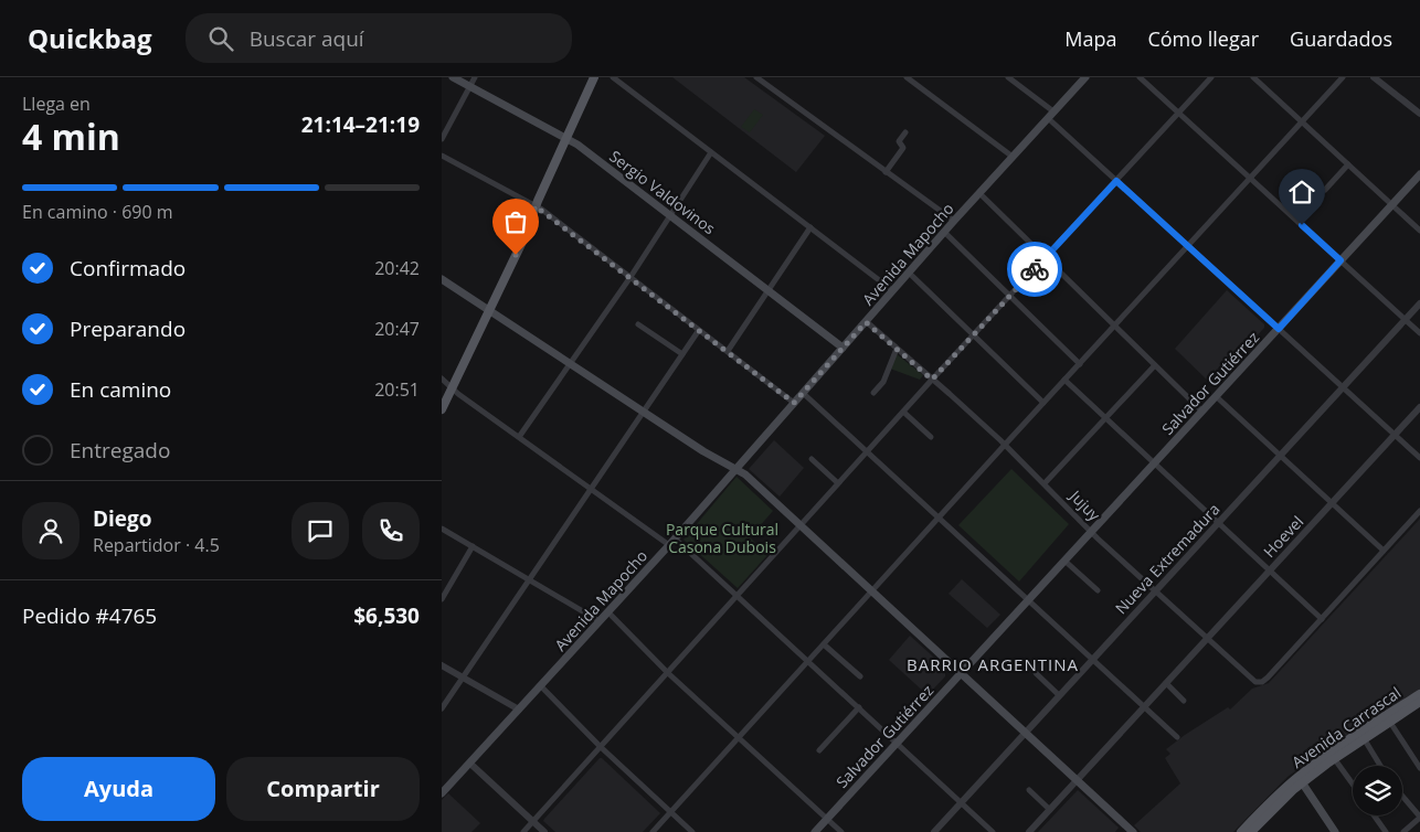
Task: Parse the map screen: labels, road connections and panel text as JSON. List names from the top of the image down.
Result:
{
  "streets": {
    "main road": [
      "Sergio Valdovinos",
      "Avenida Mapocho",
      "Salvador Gutiérrez",
      "Avenida Carrascal"
    ],
    "street": ["Jujuy", "Hoevel", "Nueva Extremadura"]
  },
  "crossings": [
    ["Sergio Valdovinos", "Avenida Mapocho"],
    ["Avenida Mapocho", "Jujuy"],
    ["Salvador Gutiérrez", "Jujuy"],
    ["Jujuy", "Hoevel"],
    ["Jujuy", "Nueva Extremadura"]
  ],
  "districts": ["BARRIO ARGENTINA"],
  "parks": ["Parque Cultural Casona Dubois"],
  "page": {
    "header": "Quickbag",
    "search": "Buscar aquí",
    "nav": ["Mapa", "Cómo llegar", "Guardados"],
    "heading": ["4 min", "Llega en", "21:14–21:19"],
    "panel": [
      "Diego",
      "Repartidor · 4.5",
      "Pedido #4765",
      "$6,530"
    ],
    "bar": "En camino · 690 m",
    "list": [
      ["Confirmado", "20:42"],
      ["Preparando", "20:47"],
      ["En camino", "20:51"],
      "Entregado"
    ],
    "buttons": ["Ayuda", "Compartir"]
  }
}
